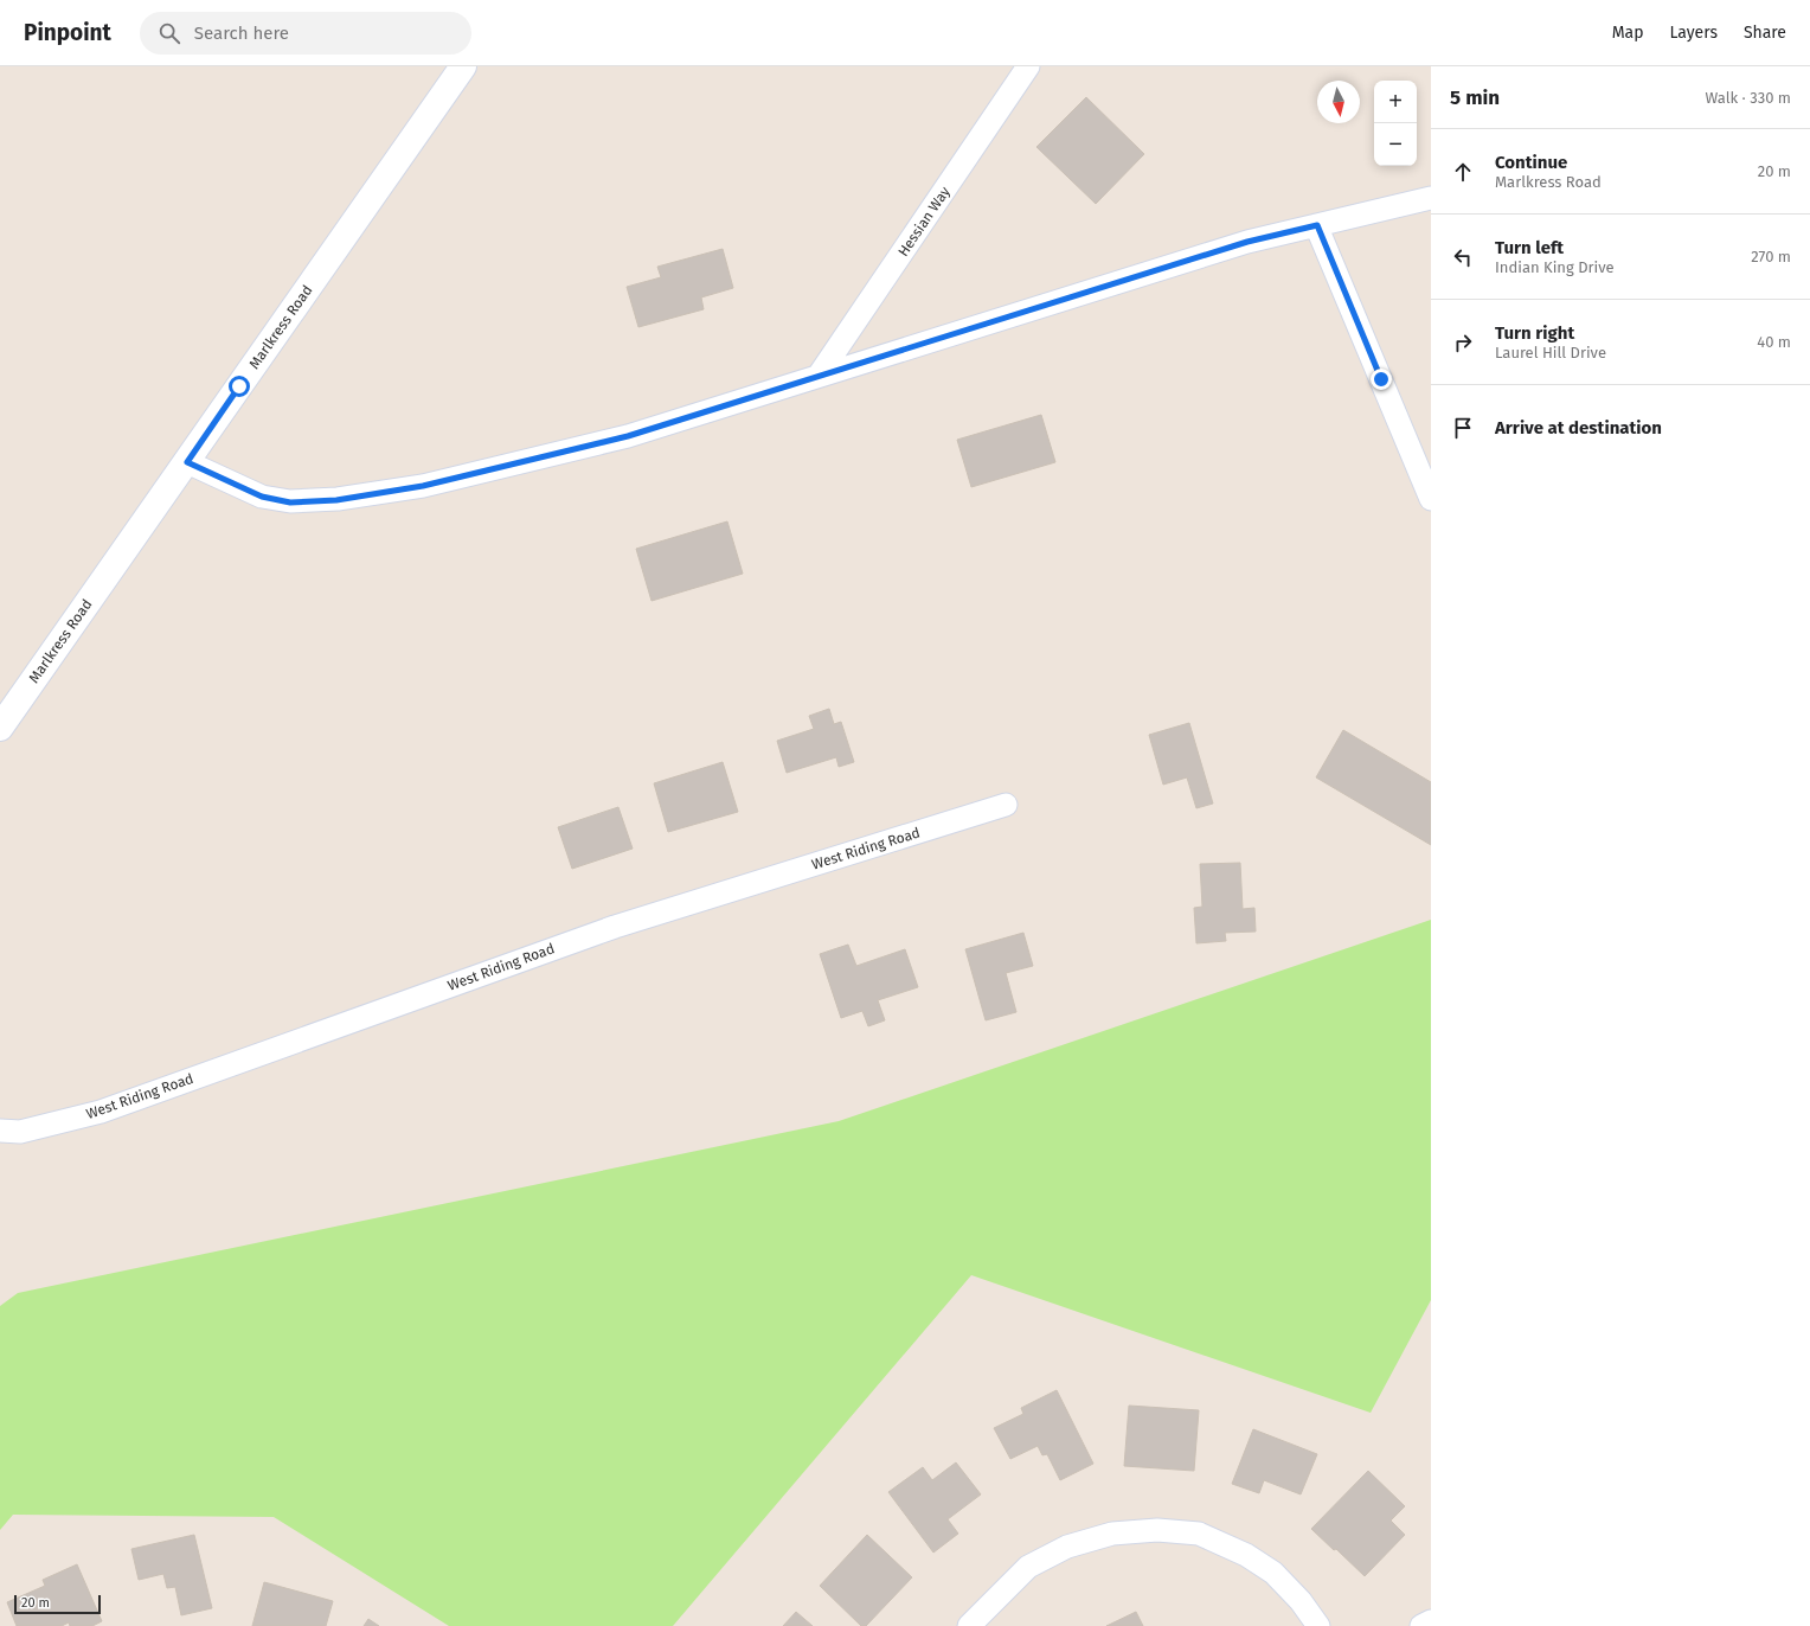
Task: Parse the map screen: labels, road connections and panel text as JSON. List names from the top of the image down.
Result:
{
  "streets": {
    "street": ["Hessian Way", "Marlkress Road", "West Riding Road"]
  },
  "scale_bar": "20 m",
  "north": "bottom",
  "page": {
    "header": "Pinpoint",
    "search": "Search here",
    "nav": ["Map", "Layers", "Share"],
    "heading": ["5 min", "Walk · 330 m"],
    "map_buttons": ["+", "−"],
    "list": [
      ["Continue", "Marlkress Road", "20 m"],
      ["Turn left", "Indian King Drive", "270 m"],
      ["Turn right", "Laurel Hill Drive", "40 m"],
      "Arrive at destination"
    ],
    "scale": "20 m"
  }
}
